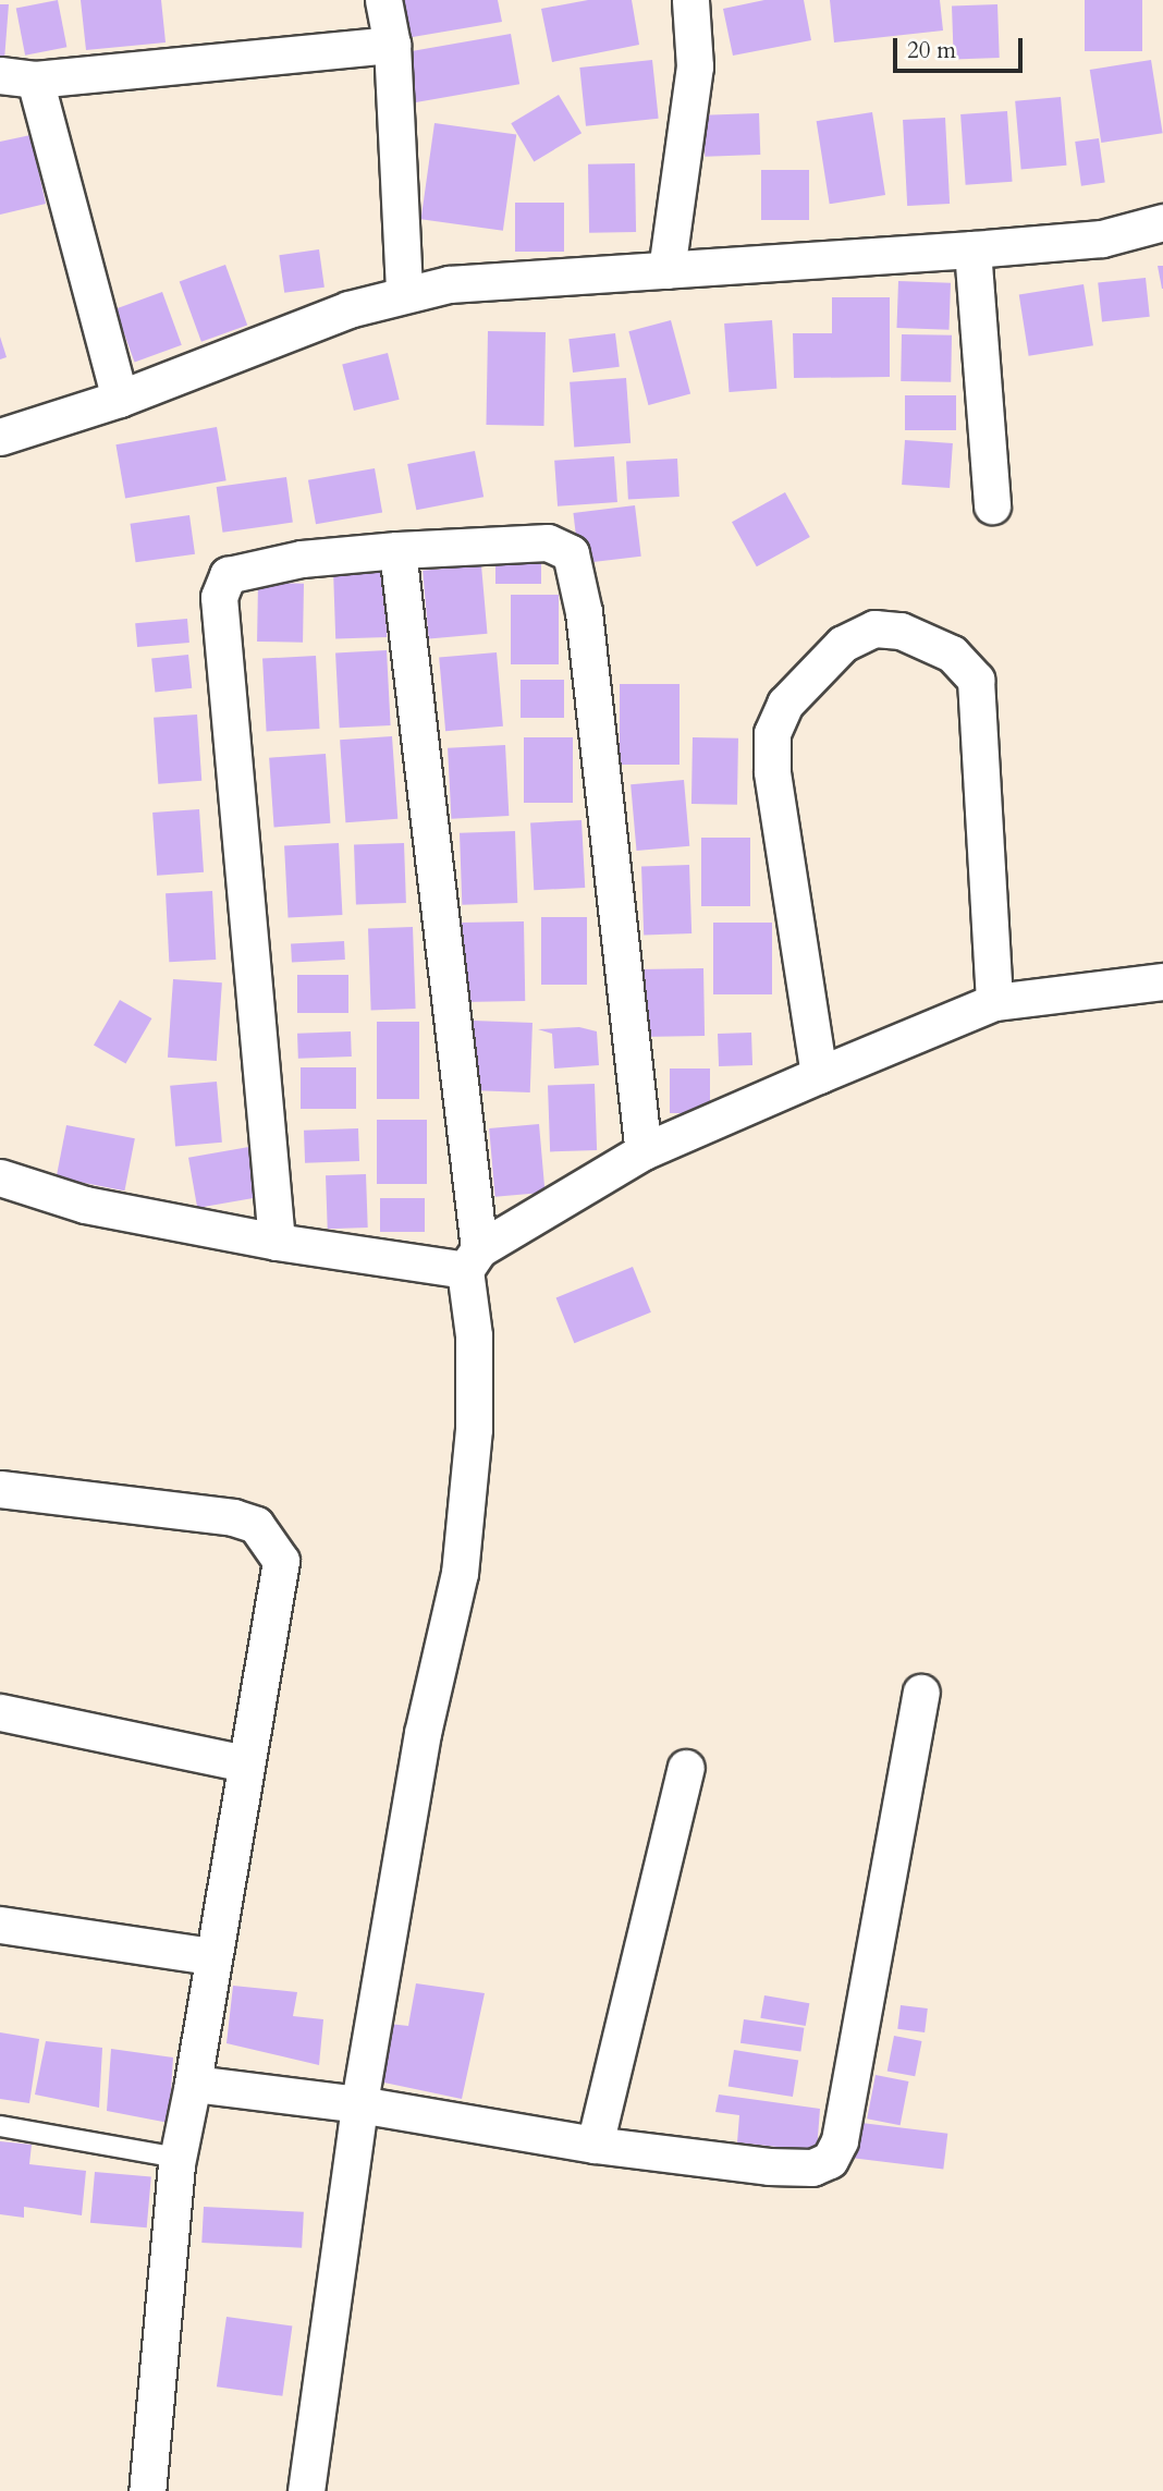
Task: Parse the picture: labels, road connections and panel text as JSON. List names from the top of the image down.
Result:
{
  "scale_bar": "20 m"
}
